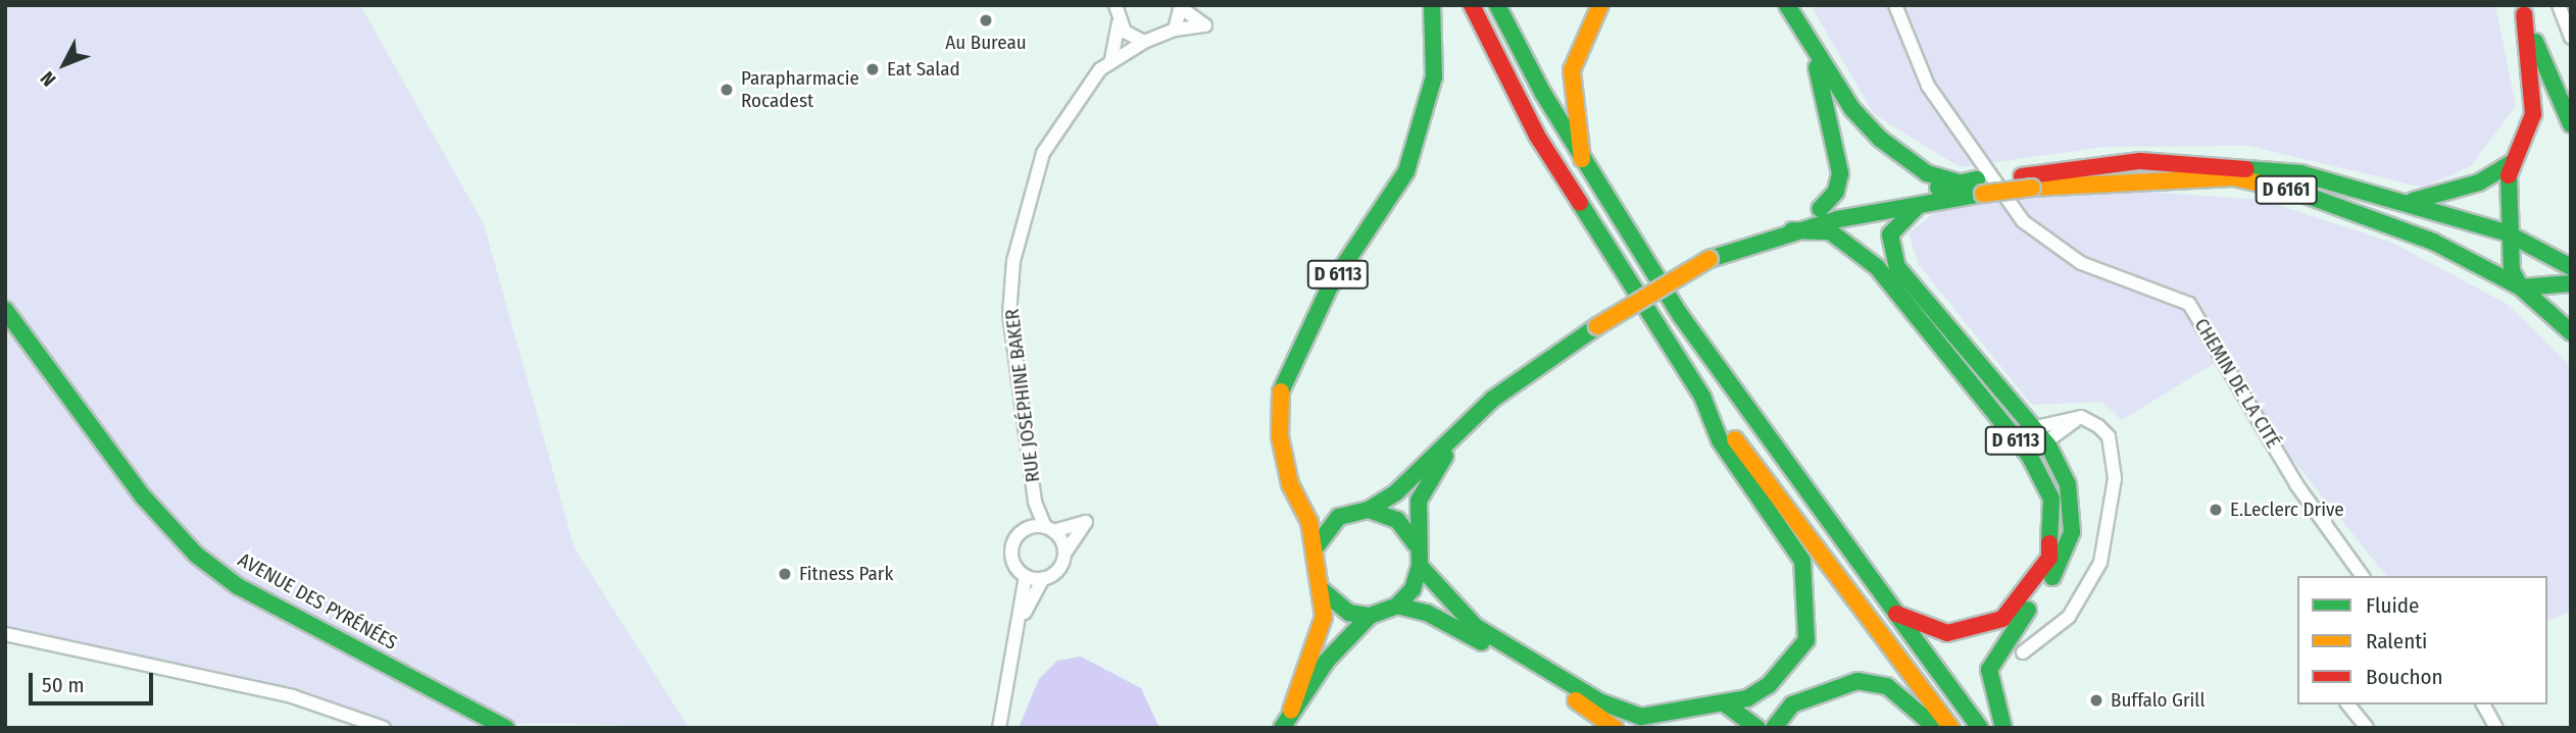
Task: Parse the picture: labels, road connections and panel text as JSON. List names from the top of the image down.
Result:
{
  "streets": {
    "main road": ["D 6161", "D 6113", "AVENUE DES PYRÉNÉES"],
    "street": ["CHEMIN DE LA CITÉ", "RUE JOSÉPHINE BAKER"]
  },
  "crossings": [
    ["D 6161", "D 6113"]
  ],
  "places": [
    "Au Bureau",
    "Eat Salad",
    "Parapharmacie Rocadest",
    "E.Leclerc Drive",
    "Fitness Park",
    "Buffalo Grill"
  ],
  "legend": ["Fluide", "Ralenti", "Bouchon"],
  "scale_bar": "50 m",
  "north": "bottom left"
}
